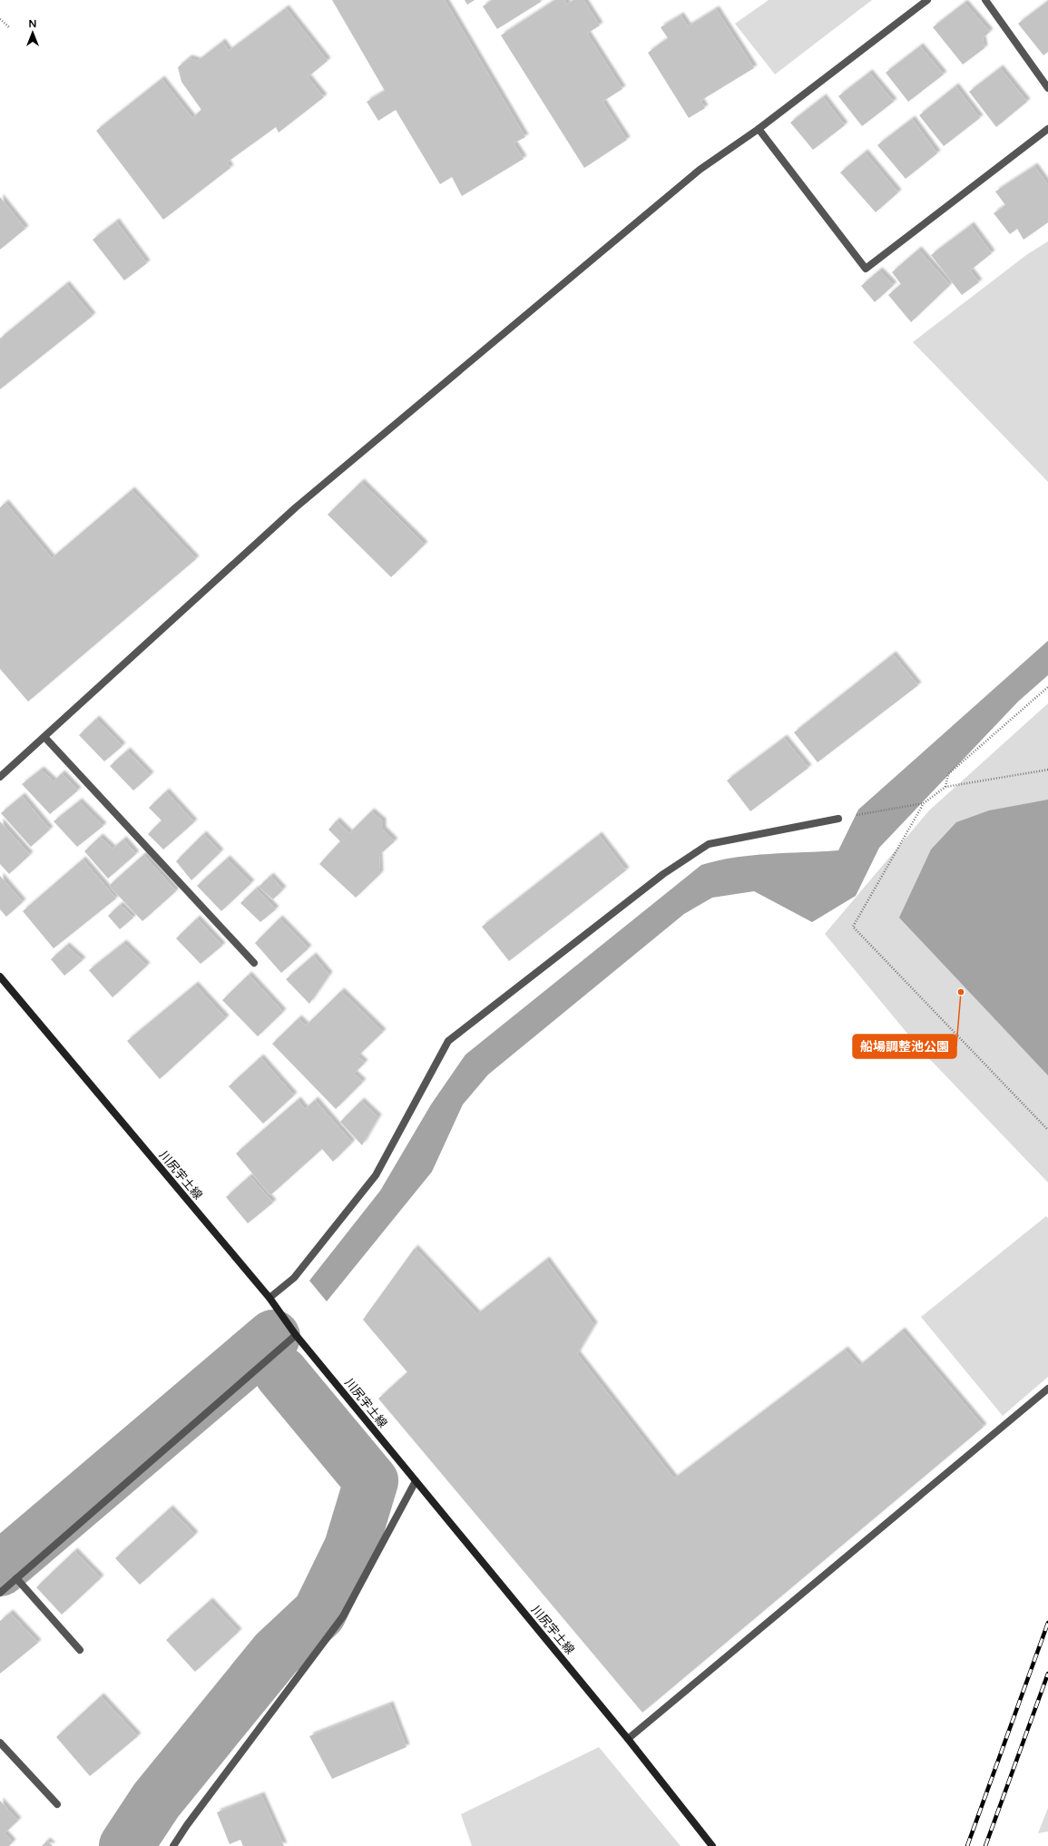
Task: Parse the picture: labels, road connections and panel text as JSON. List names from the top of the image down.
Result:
{
  "streets": {
    "main road": ["川尻宇土線"]
  },
  "places": ["船場調整池公園"],
  "north": "top"
}
